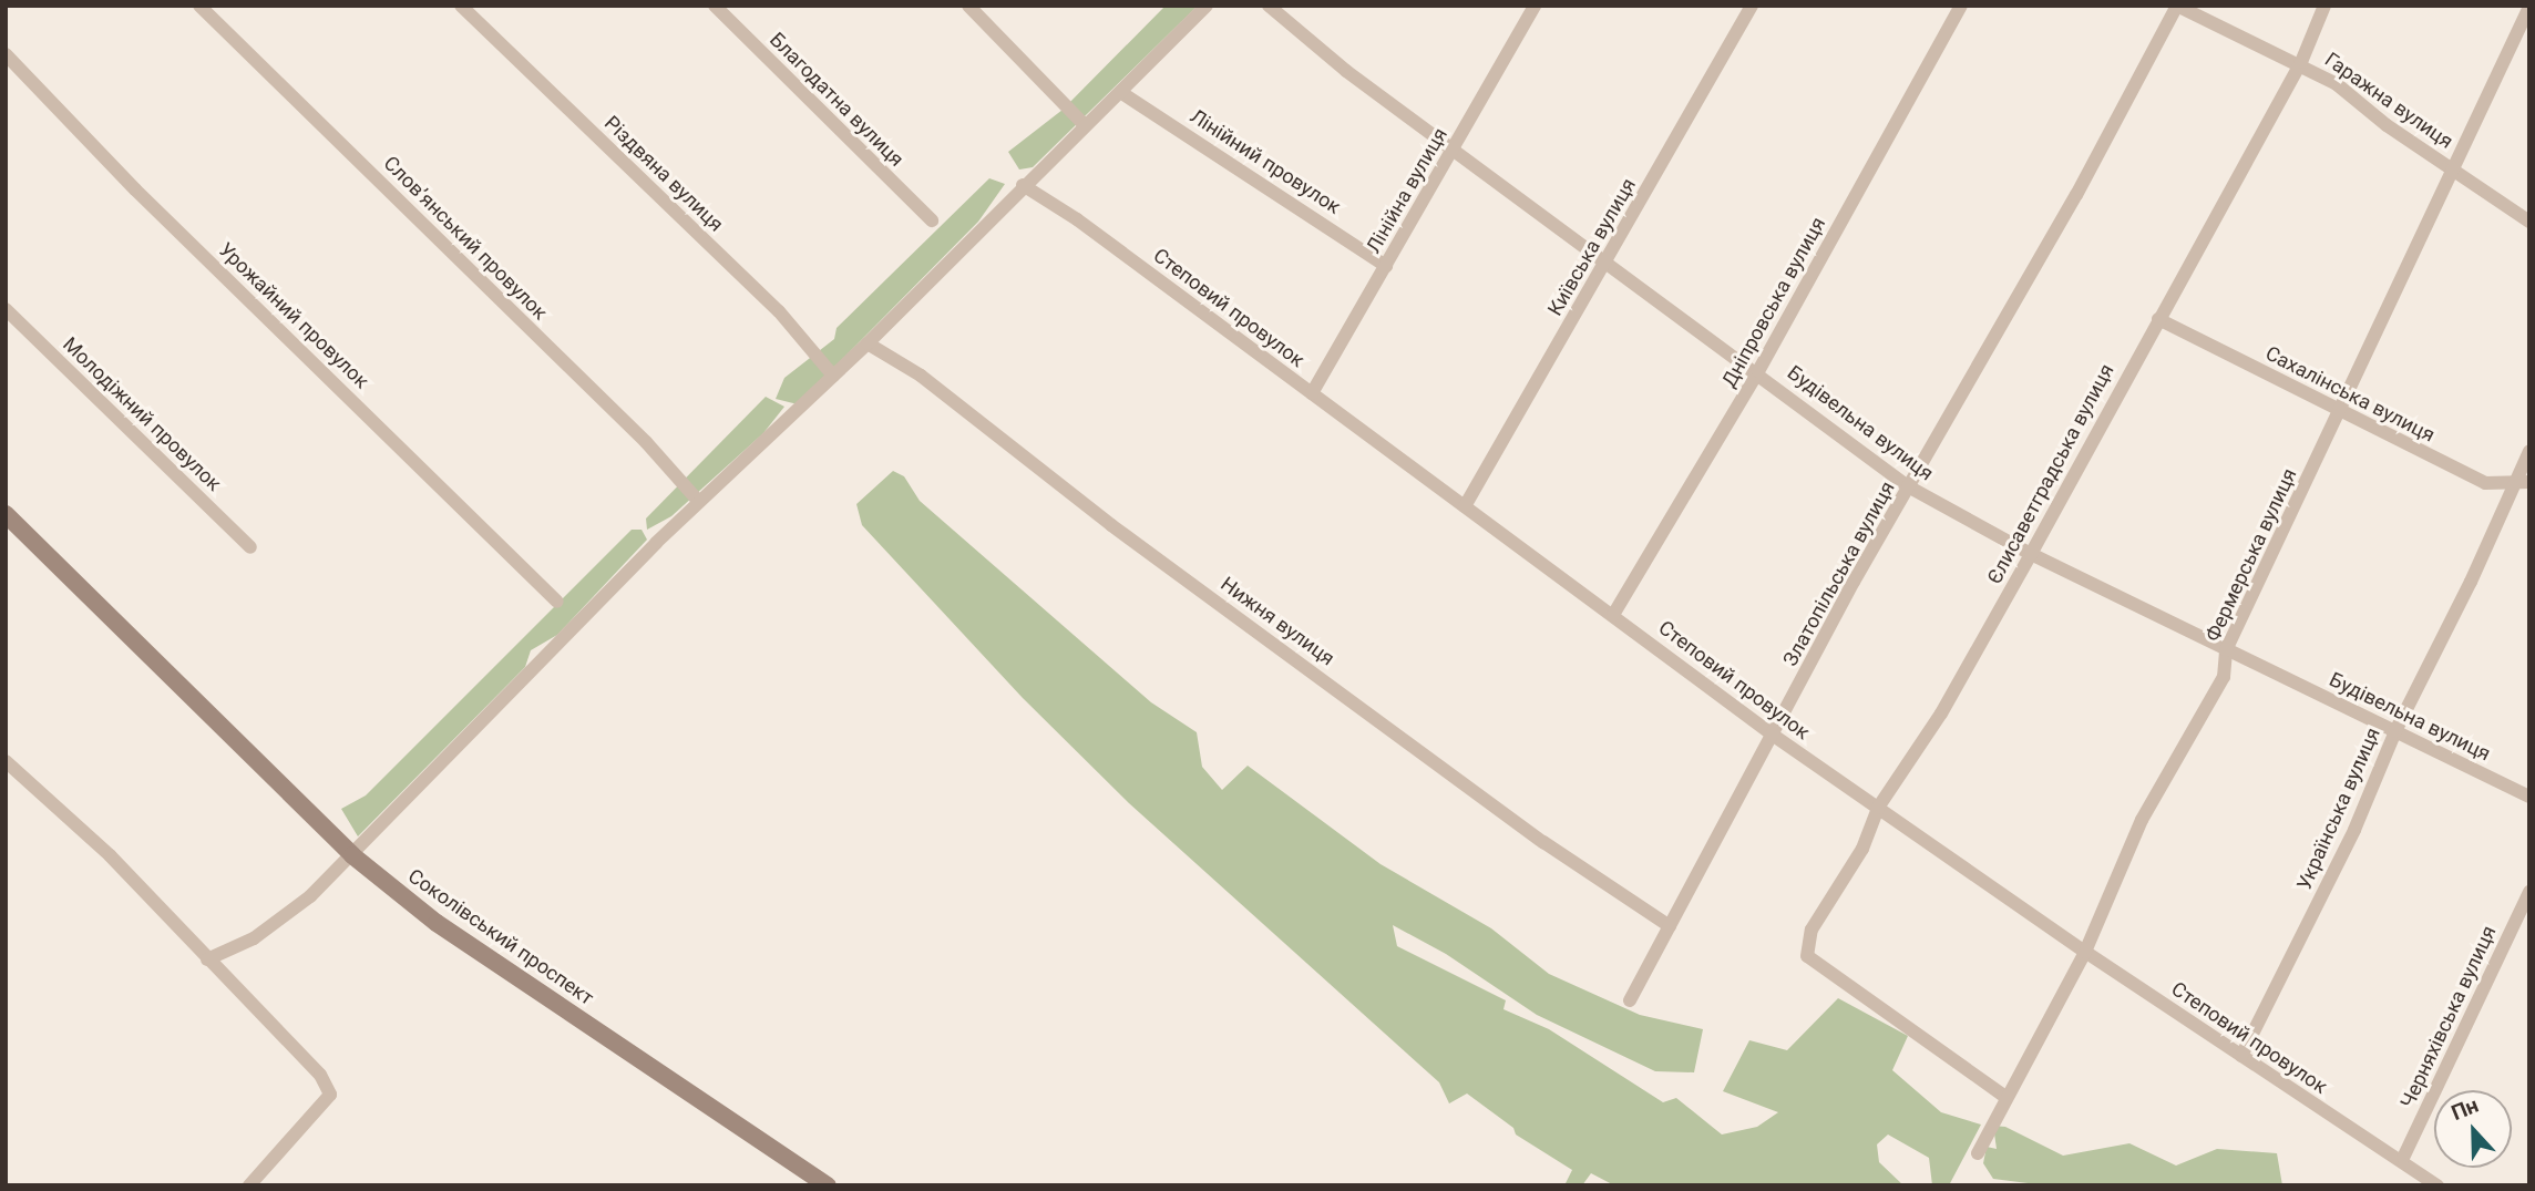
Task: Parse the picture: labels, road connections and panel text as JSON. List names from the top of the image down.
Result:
{
  "streets": {
    "street": [
      "Благодатна вулиця",
      "Гаражна вулиця",
      "Лінійний провулок",
      "Різдвяна вулиця",
      "Лінійна вулиця",
      "Словʼянський провулок",
      "Київська вулиця",
      "Дніпровська вулиця",
      "Степовий провулок",
      "Урожайний провулок",
      "Сахалінська вулиця",
      "Молодіжний провулок",
      "Будівельна вулиця",
      "Єлисаветградська вулиця",
      "Фермерська вулиця",
      "Златопільська вулиця",
      "Нижня вулиця",
      "Українська вулиця",
      "Соколівський проспект",
      "Черняхівська вулиця"
    ]
  },
  "crossings": [
    ["Гаражна вулиця", "Єлисаветградська вулиця"],
    ["Гаражна вулиця", "Фермерська вулиця"],
    ["Гаражна вулиця", "Златопільська вулиця"],
    ["Лінійний провулок", "Лінійна вулиця"],
    ["Лінійна вулиця", "Степовий провулок"],
    ["Лінійна вулиця", "Будівельна вулиця"],
    ["Київська вулиця", "Степовий провулок"],
    ["Київська вулиця", "Будівельна вулиця"],
    ["Дніпровська вулиця", "Степовий провулок"],
    ["Дніпровська вулиця", "Будівельна вулиця"],
    ["Степовий провулок", "Єлисаветградська вулиця"],
    ["Степовий провулок", "Фермерська вулиця"],
    ["Степовий провулок", "Златопільська вулиця"],
    ["Степовий провулок", "Українська вулиця"],
    ["Степовий провулок", "Черняхівська вулиця"],
    ["Сахалінська вулиця", "Єлисаветградська вулиця"],
    ["Сахалінська вулиця", "Фермерська вулиця"],
    ["Сахалінська вулиця", "Українська вулиця"],
    ["Будівельна вулиця", "Єлисаветградська вулиця"],
    ["Будівельна вулиця", "Фермерська вулиця"],
    ["Будівельна вулиця", "Златопільська вулиця"],
    ["Будівельна вулиця", "Українська вулиця"],
    ["Єлисаветградська вулиця", "Фермерська вулиця"],
    ["Златопільська вулиця", "Нижня вулиця"]
  ],
  "north": "top"
}
